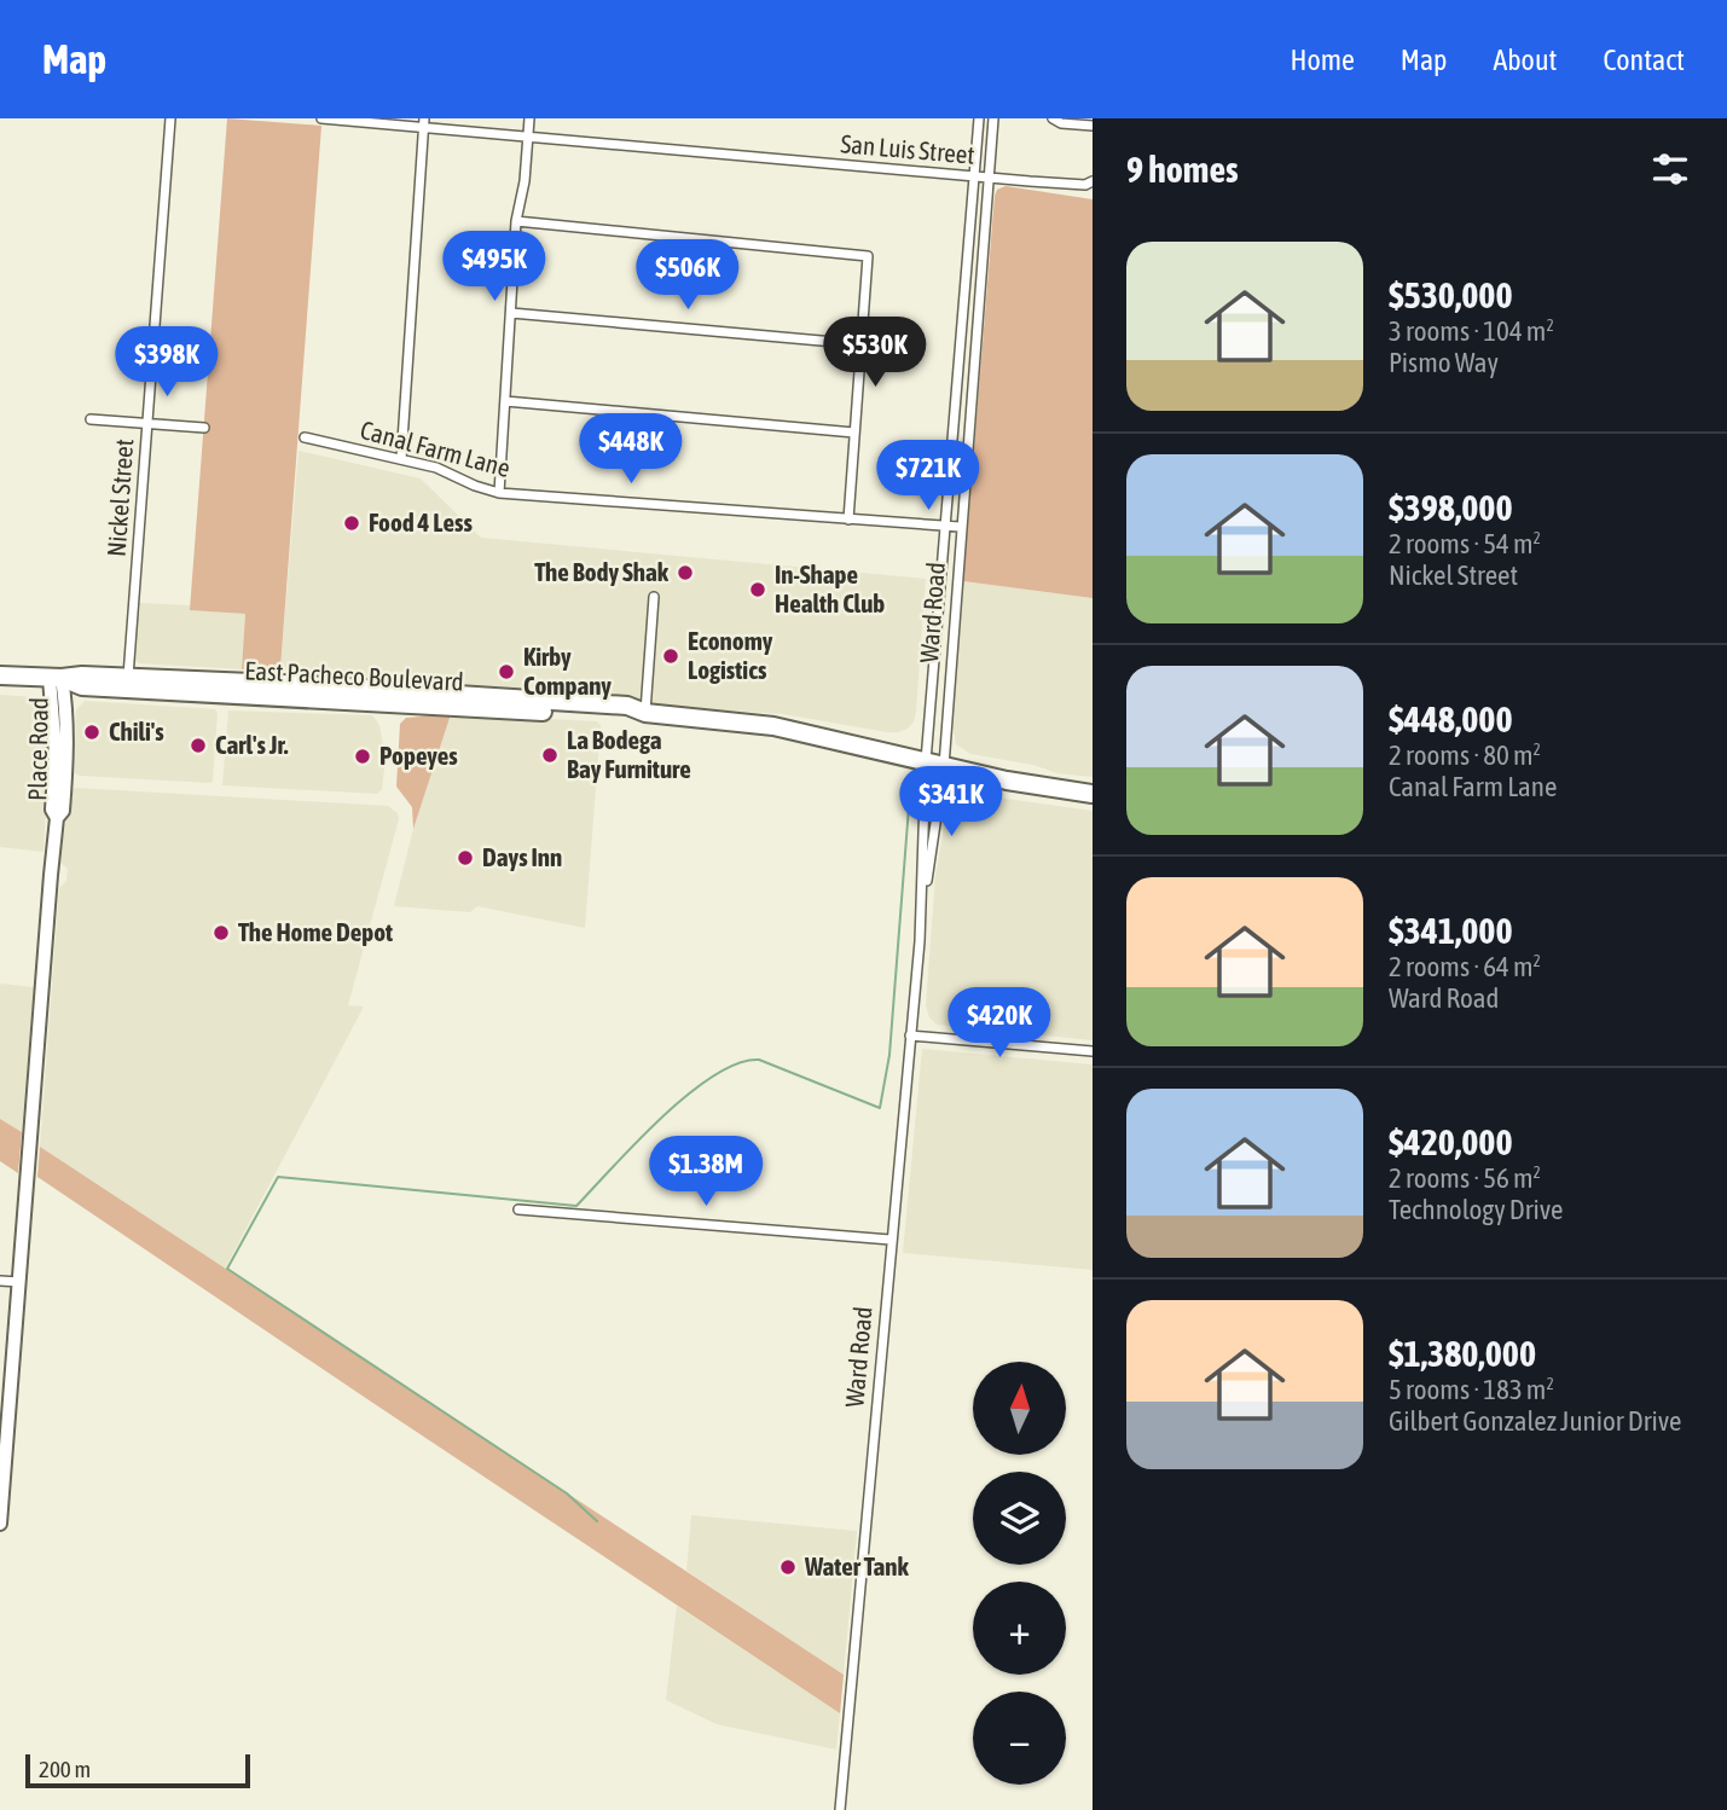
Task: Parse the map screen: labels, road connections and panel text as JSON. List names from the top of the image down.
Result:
{
  "streets": {
    "highway": ["East Pacheco Boulevard"],
    "street": [
      "San Luis Street",
      "Canal Farm Lane",
      "Nickel Street",
      "Ward Road",
      "Place Road"
    ]
  },
  "crossings": [
    ["San Luis Street", "Ward Road"],
    ["Canal Farm Lane", "Ward Road"],
    ["Nickel Street", "East Pacheco Boulevard"],
    ["Ward Road", "East Pacheco Boulevard"],
    ["East Pacheco Boulevard", "Place Road"]
  ],
  "places": [
    "Food 4 Less",
    "The Body Shak",
    "In-Shape Health Club",
    "Economy Logistics",
    "Kirby Company",
    "Chili's",
    "Carl's Jr.",
    "La Bodega Bay Furniture",
    "Popeyes",
    "Days Inn",
    "The Home Depot",
    "Water Tank"
  ],
  "scale_bar": "200 m",
  "north": "top",
  "page": {
    "header": "Map",
    "nav": [
      "Home",
      "Map",
      "About",
      "Contact"
    ],
    "heading": "9 homes",
    "list": [
      {
        "name": "$530,000",
        "note": "3 rooms · 104 m² · Pismo Way"
      },
      {
        "name": "$398,000",
        "note": "2 rooms · 54 m² · Nickel Street"
      },
      {
        "name": "$448,000",
        "note": "2 rooms · 80 m² · Canal Farm Lane"
      },
      {
        "name": "$341,000",
        "note": "2 rooms · 64 m² · Ward Road"
      },
      {
        "name": "$420,000",
        "note": "2 rooms · 56 m² · Technology Drive"
      },
      {
        "name": "$1,380,000",
        "note": "5 rooms · 183 m² · Gilbert Gonzalez Junior Drive"
      }
    ],
    "price": [
      "$495K",
      "$506K",
      "$530K",
      "$398K",
      "$448K",
      "$721K",
      "$341K",
      "$420K",
      "$1.38M"
    ],
    "map_buttons": ["+", "−"],
    "scale": "200 m"
  }
}
